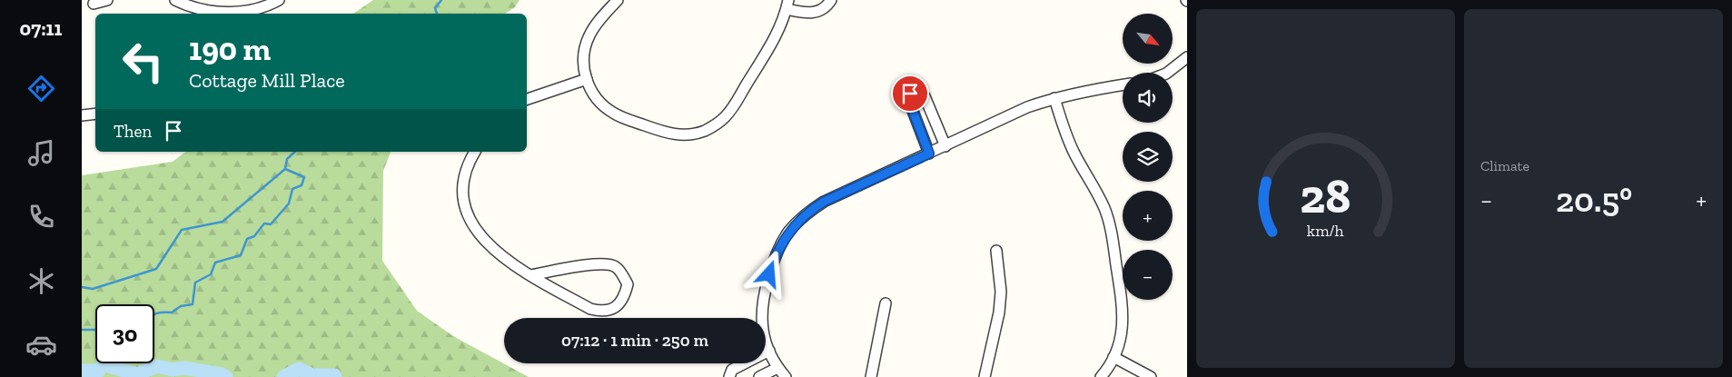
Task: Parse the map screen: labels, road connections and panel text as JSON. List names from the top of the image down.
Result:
{
  "north": "bottom right",
  "page": {
    "tabs": "07:11",
    "tile": "Climate",
    "map_buttons": ["+", "−"],
    "turn": ["190 m", "Cottage Mill Place"],
    "then": "Then",
    "heat": ["−", "20.5°", "+"],
    "limit": "30",
    "trip": "07:12 · 1 min · 250 m",
    "gauge": ["28", "km/h"]
  }
}
